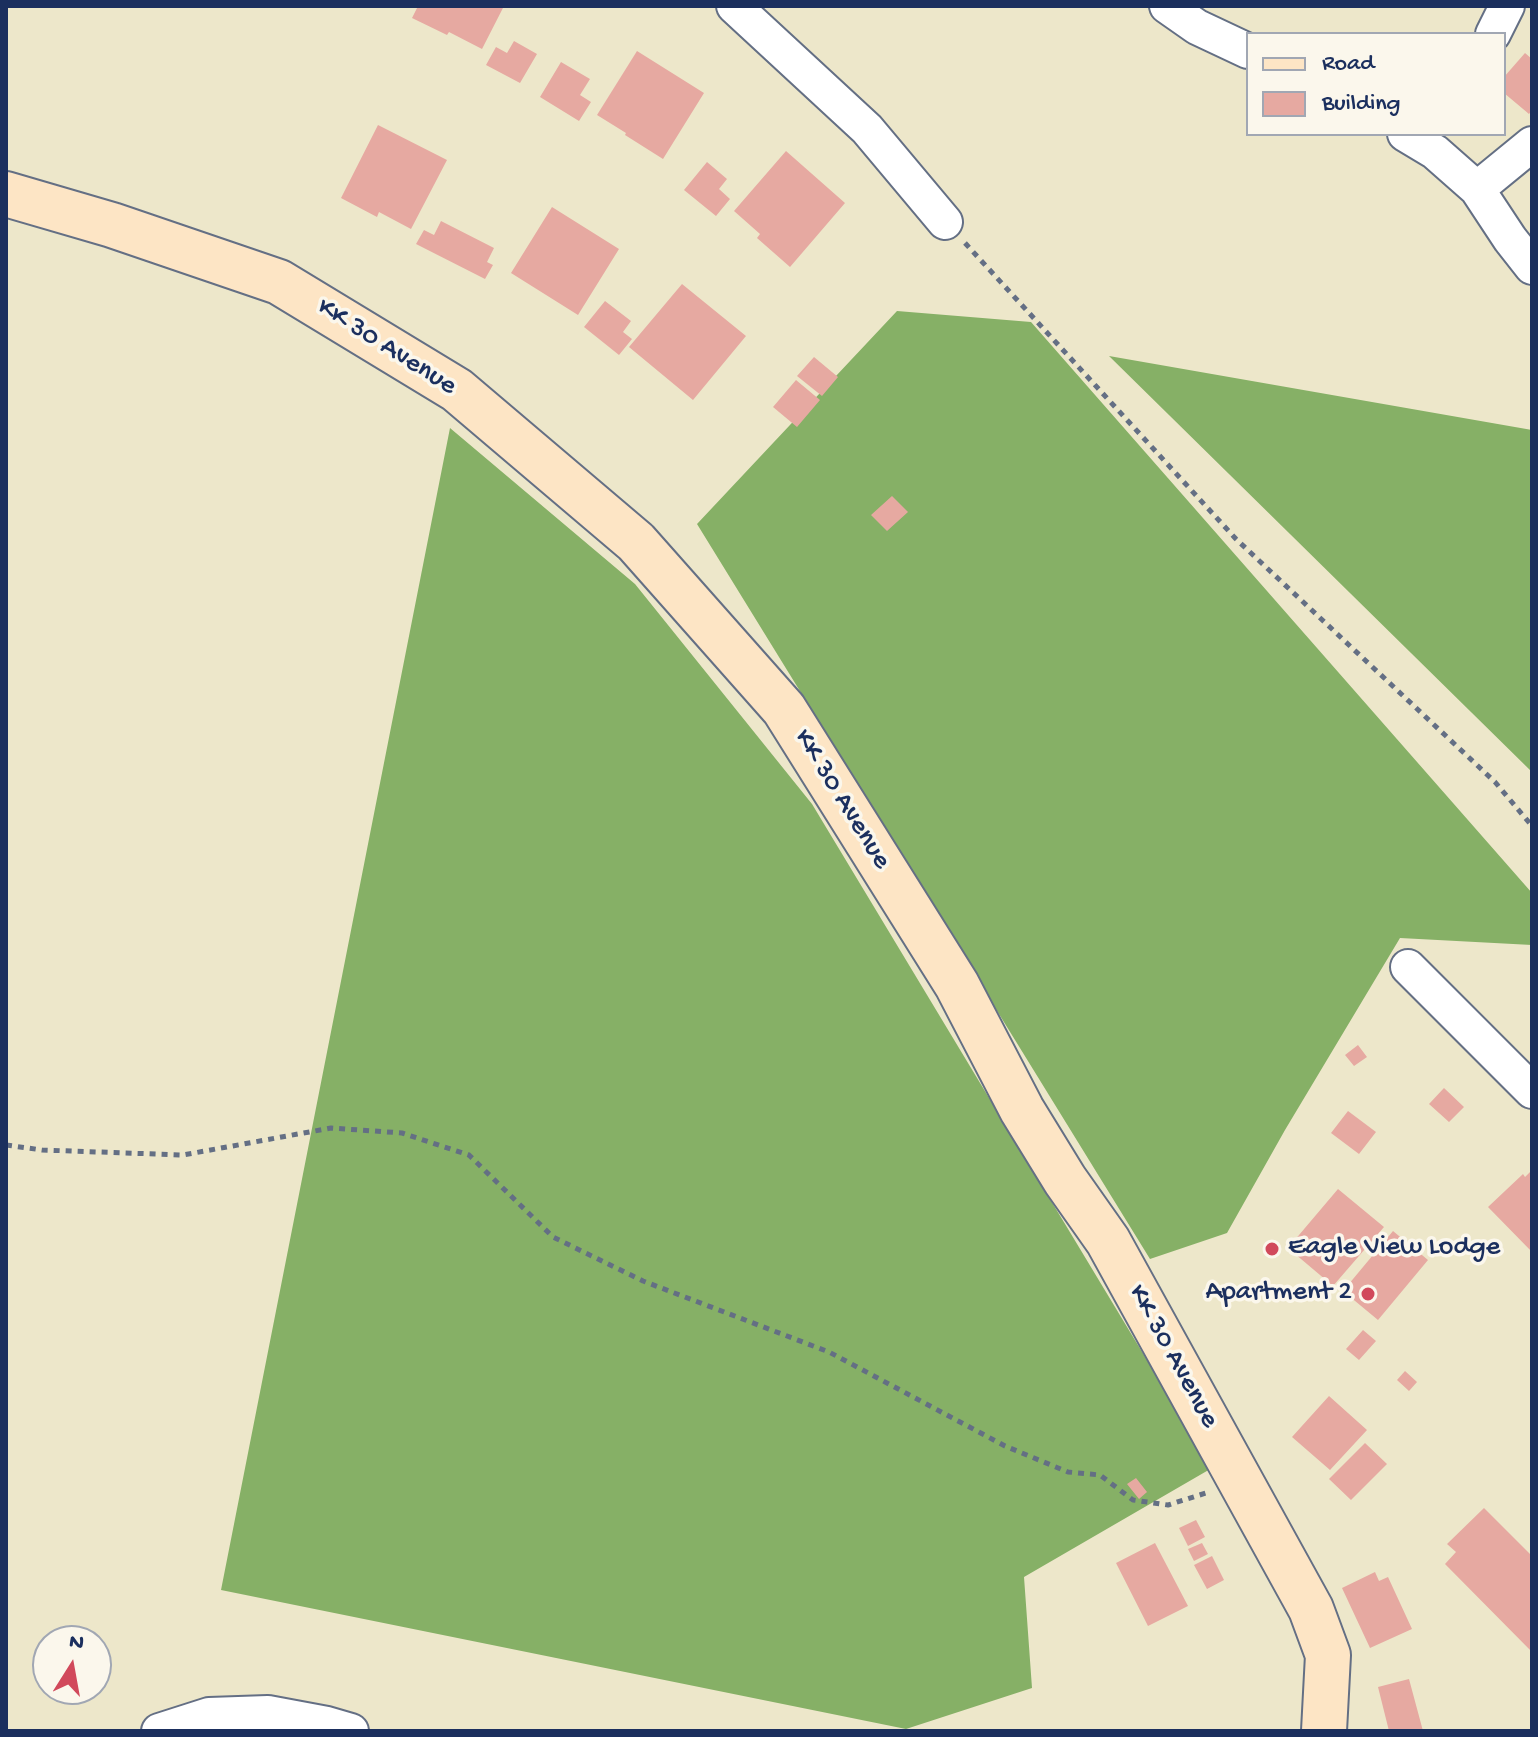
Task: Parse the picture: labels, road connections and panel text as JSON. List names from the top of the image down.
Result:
{
  "streets": {
    "main road": ["KK 30 Avenue"]
  },
  "places": ["Eagle View Lodge", "Apartment 2"],
  "legend": ["Road", "Building"],
  "north": "top"
}
